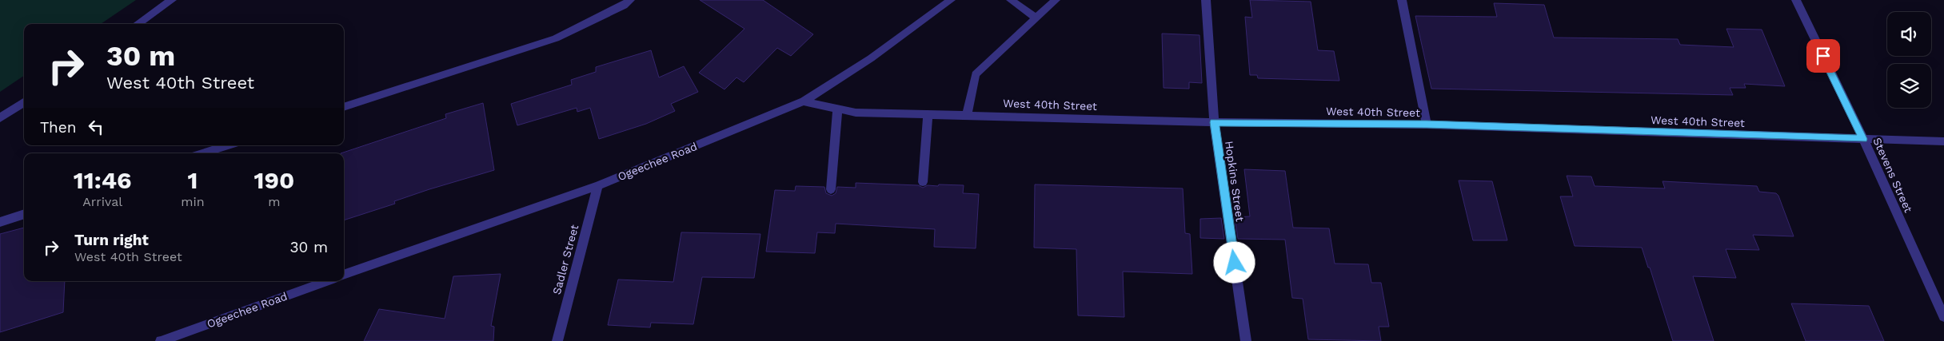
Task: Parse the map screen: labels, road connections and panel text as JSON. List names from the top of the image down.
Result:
{
  "streets": {
    "street": [
      "West 40th Street",
      "Ogeechee Road",
      "Stevens Street",
      "Hopkins Street",
      "Sadler Street"
    ]
  },
  "crossings": [
    ["West 40th Street", "Ogeechee Road"],
    ["West 40th Street", "Stevens Street"],
    ["West 40th Street", "Hopkins Street"],
    ["Ogeechee Road", "Sadler Street"]
  ],
  "page": {
    "turn": ["30 m", "West 40th Street"],
    "then": "Then",
    "eta": [
      "11:46",
      "Arrival",
      "1",
      "min",
      "190",
      "m"
    ],
    "list": [
      {
        "name": "Turn right",
        "note": "West 40th Street",
        "value": "30 m"
      }
    ]
  }
}
